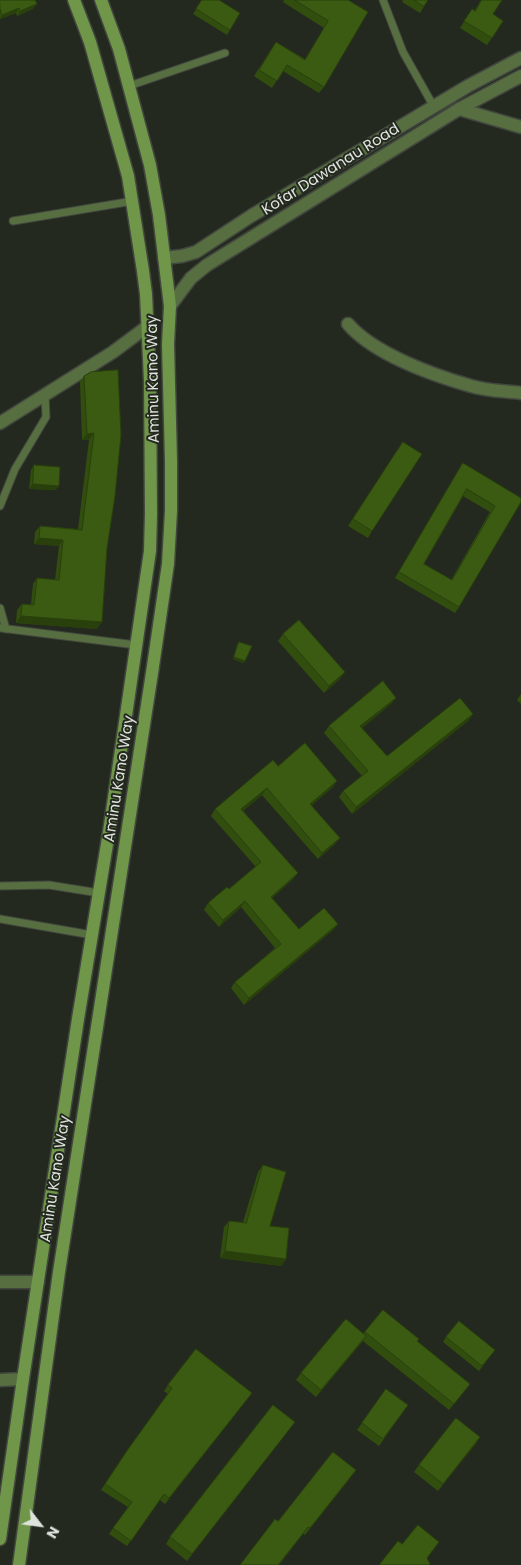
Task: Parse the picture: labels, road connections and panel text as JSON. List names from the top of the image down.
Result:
{
  "streets": {
    "main road": ["Aminu Kano Way"],
    "street": ["Kofar Dawanau Road"]
  },
  "crossings": [
    ["Kofar Dawanau Road", "Aminu Kano Way"]
  ],
  "north": "bottom right"
}
